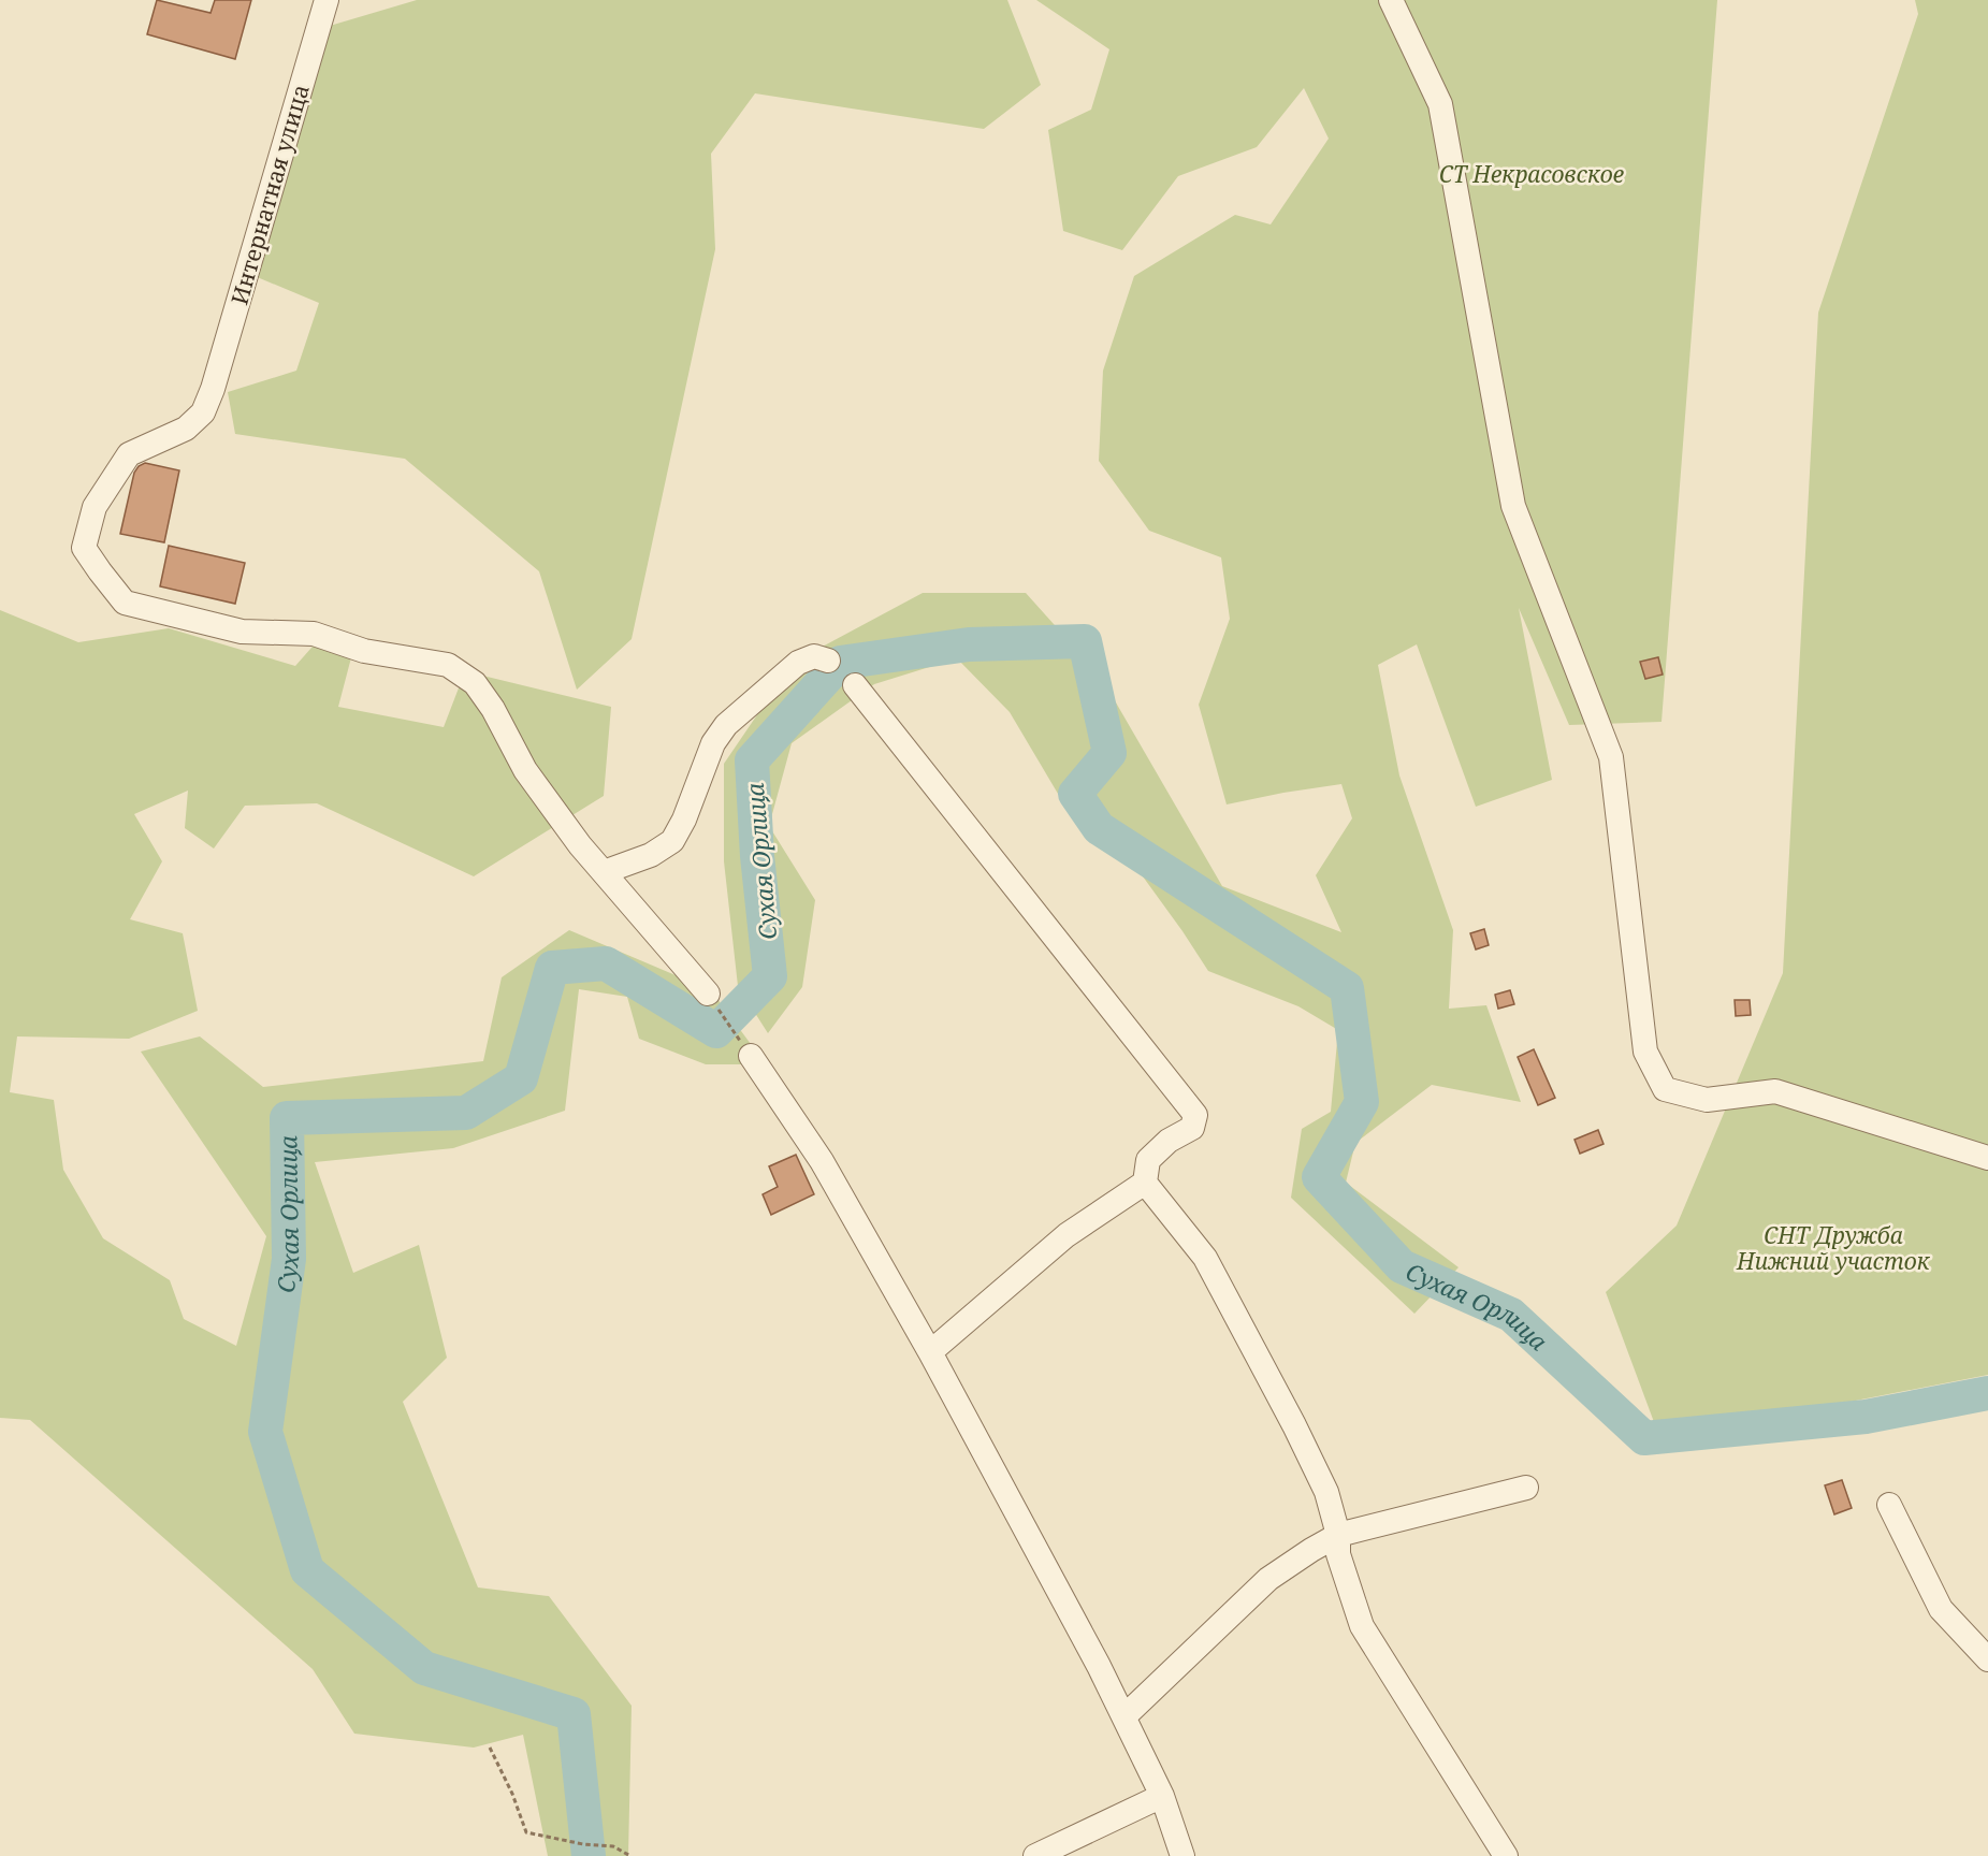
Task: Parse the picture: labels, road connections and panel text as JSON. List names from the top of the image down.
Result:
{
  "streets": {
    "street": ["Интернатная улица"]
  },
  "water": ["Сухая Орлица"],
  "parks": ["СТ Некрасовское", "СНТ Дружба Нижний участок"]
}
